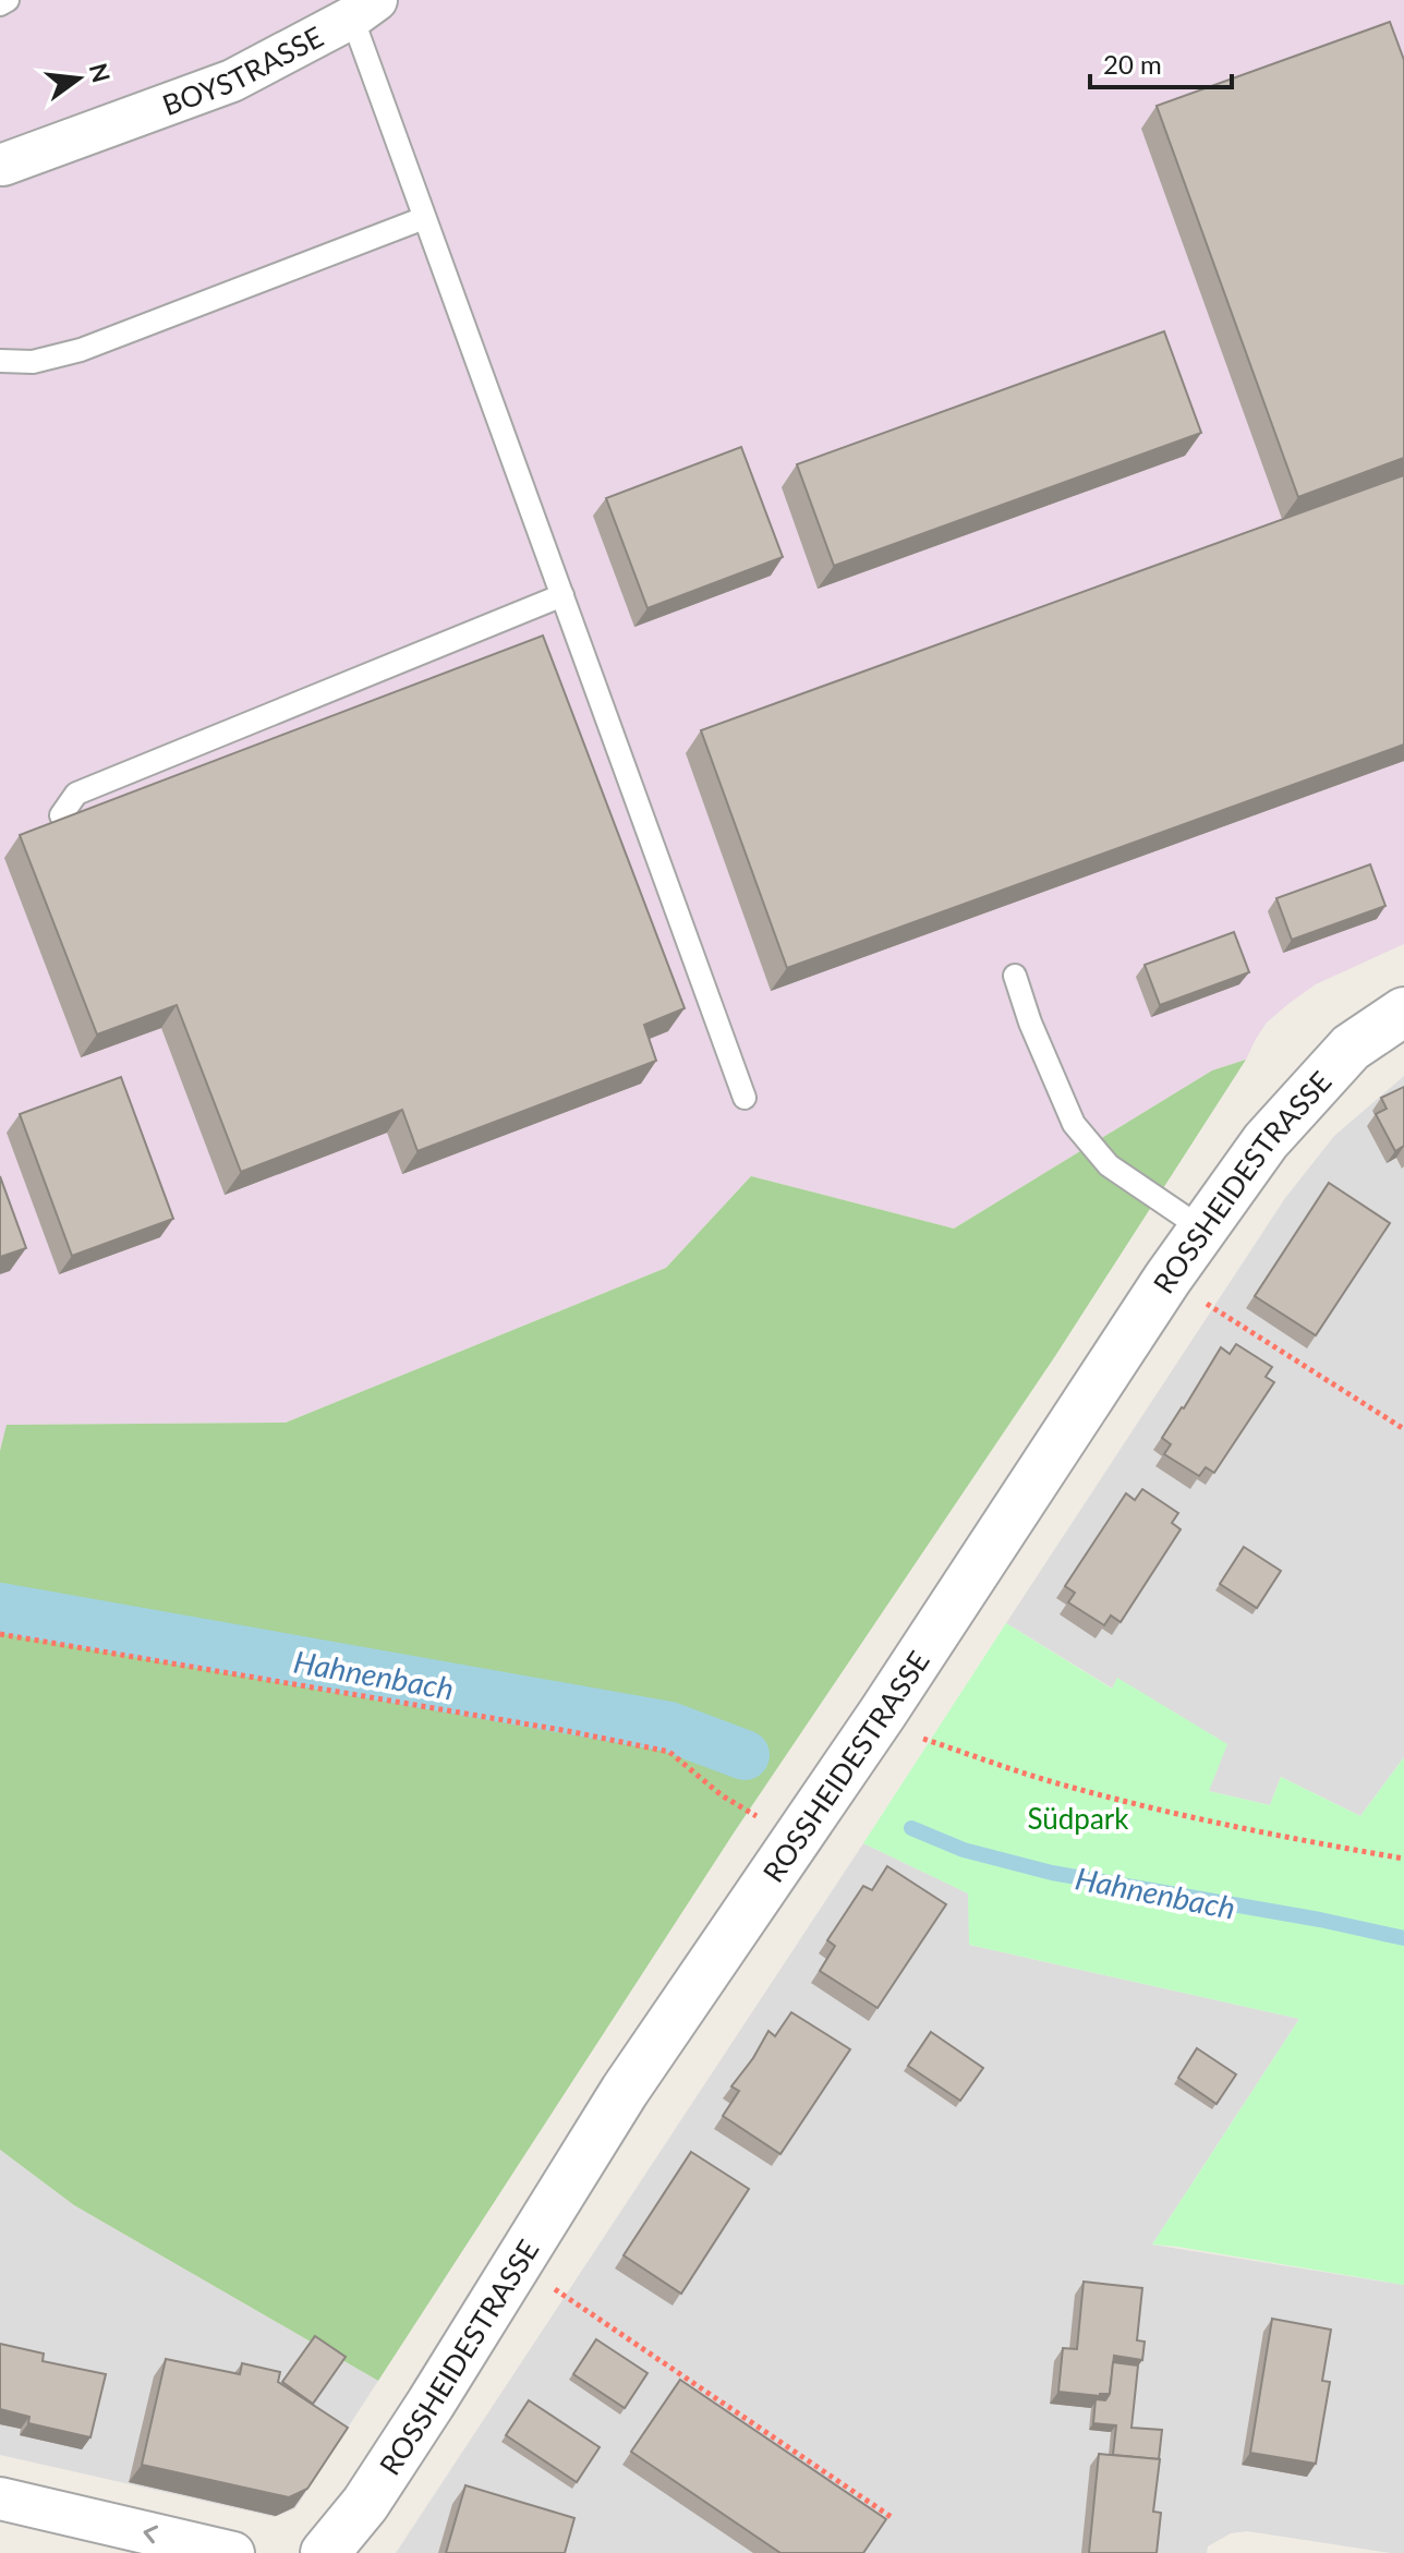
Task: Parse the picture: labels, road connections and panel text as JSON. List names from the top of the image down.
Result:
{
  "streets": {
    "street": ["BOYSTRASSE", "ROSSHEIDESTRASSE"]
  },
  "water": ["Hahnenbach"],
  "parks": ["Südpark"],
  "scale_bar": "20 m",
  "north": "right"
}
